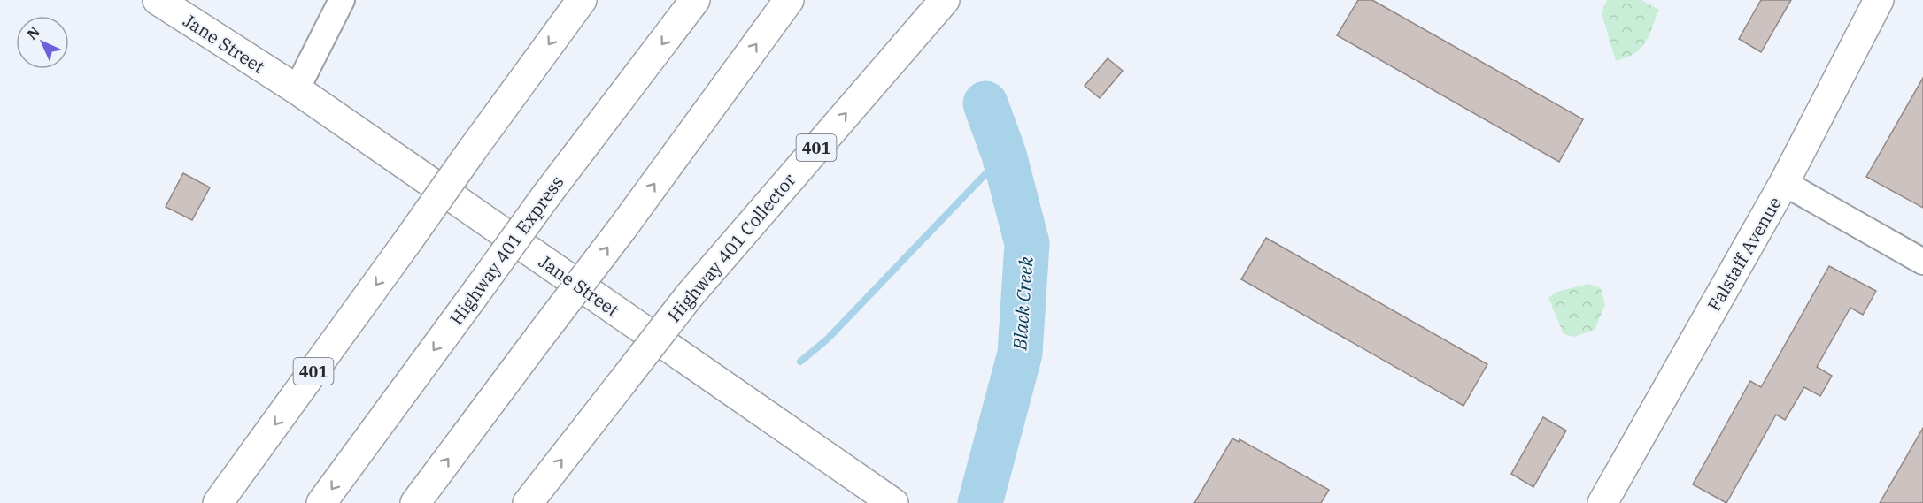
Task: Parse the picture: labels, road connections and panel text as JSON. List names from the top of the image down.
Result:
{
  "streets": {
    "main road": [
      "Jane Street",
      "401",
      "Highway 401 Collector",
      "Highway 401 Express",
      "Falstaff Avenue"
    ]
  },
  "water": ["Black Creek"],
  "north": "top left"
}
